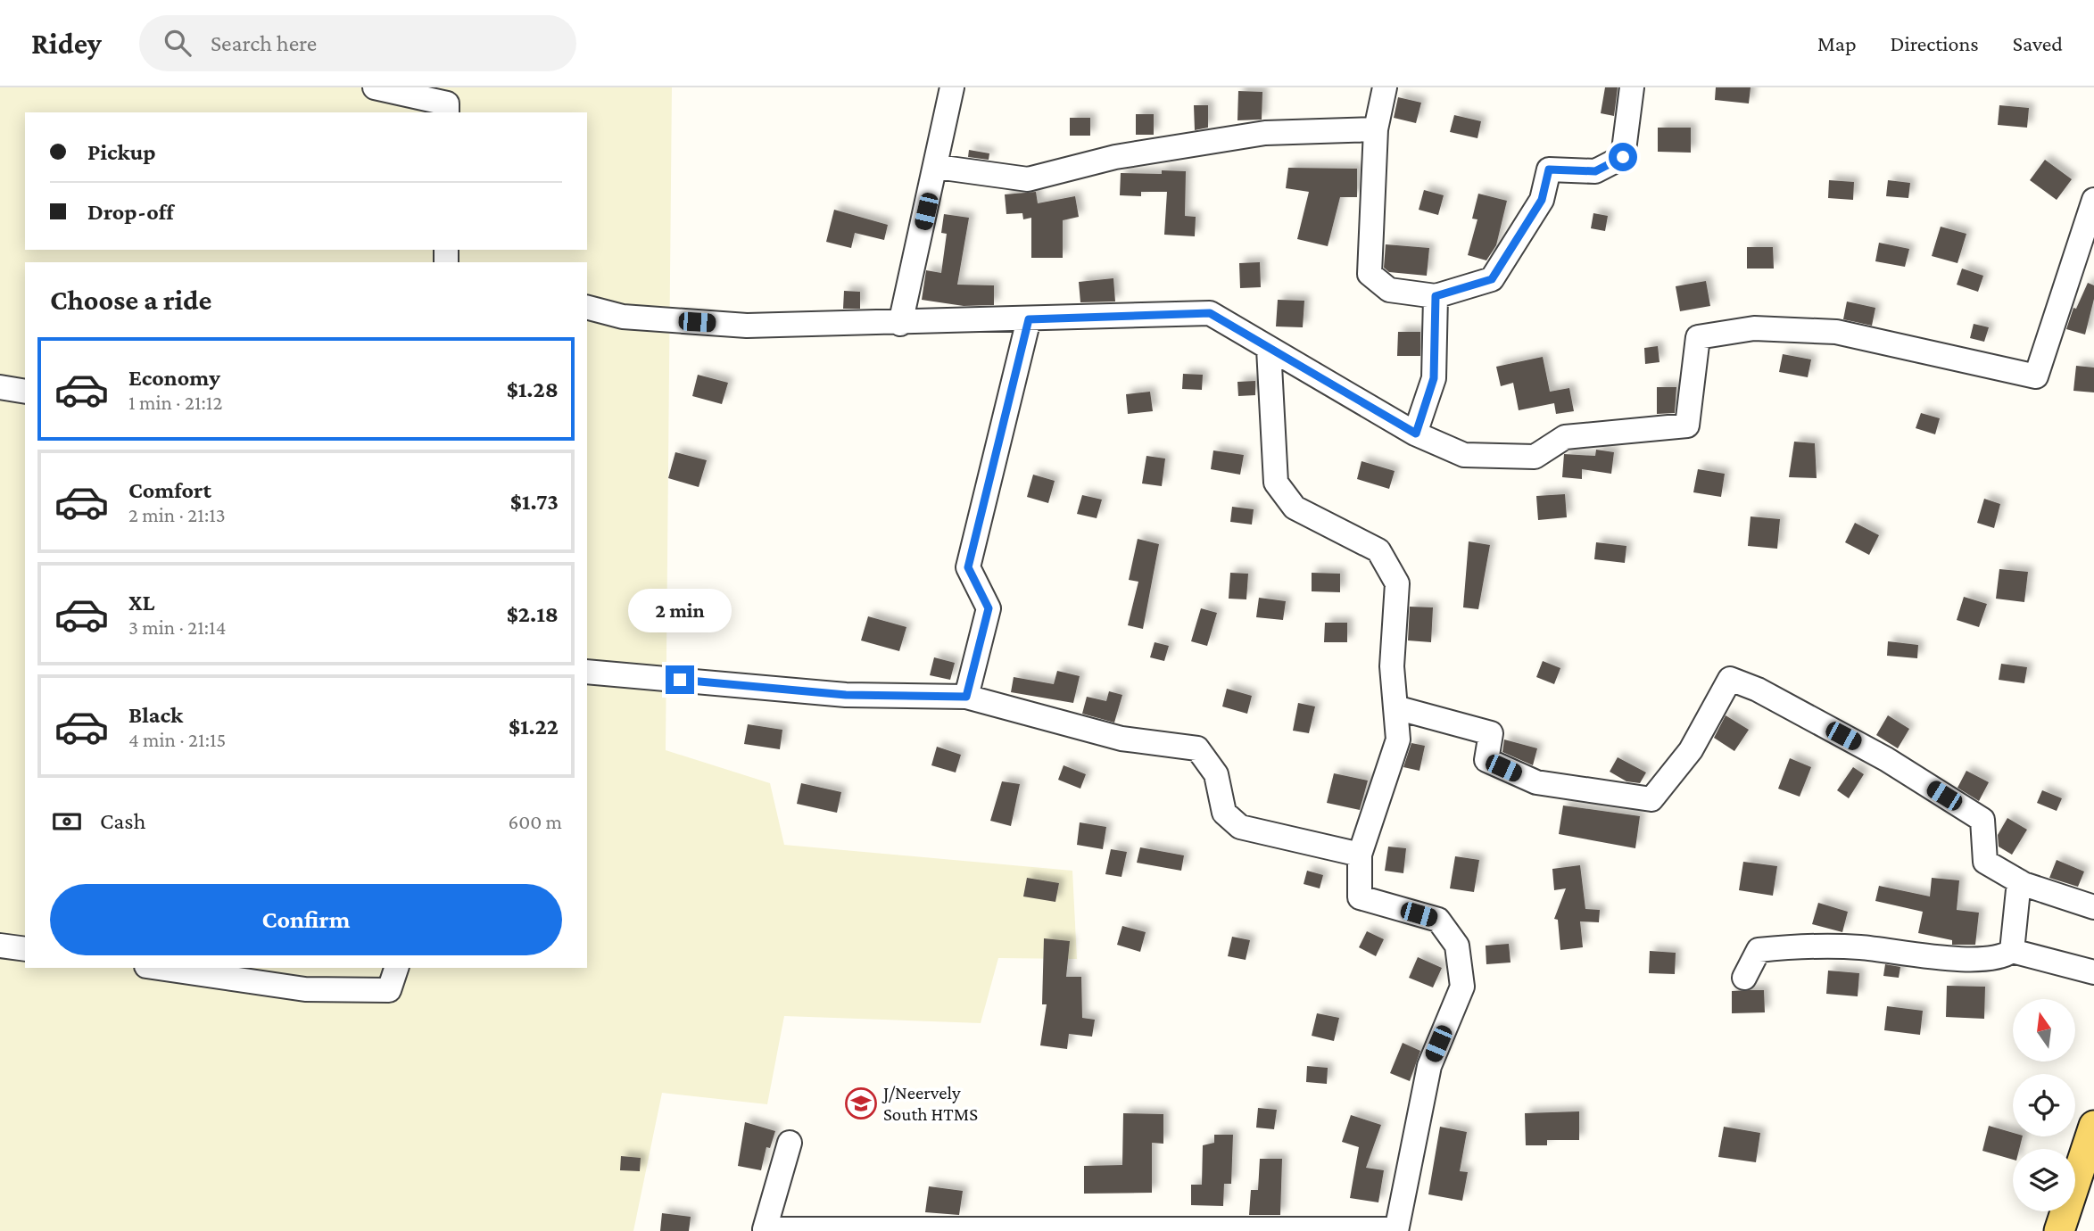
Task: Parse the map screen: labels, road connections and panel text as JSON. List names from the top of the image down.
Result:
{
  "places": {
    "school or university": ["J/Neervely South HTMS"]
  },
  "north": "top",
  "page": {
    "header": "Ridey",
    "search": "Search here",
    "nav": ["Map", "Directions", "Saved"],
    "banner": ["Pickup", "Drop-off"],
    "heading": "Choose a ride",
    "list": [
      {
        "name": "Economy",
        "note": "1 min · 21:12",
        "value": "$1.28"
      },
      {
        "name": "Comfort",
        "note": "2 min · 21:13",
        "value": "$1.73"
      },
      {
        "name": "XL",
        "note": "3 min · 21:14",
        "value": "$2.18"
      },
      {
        "name": "Black",
        "note": "4 min · 21:15",
        "value": "$1.22"
      }
    ],
    "bubble": "2 min",
    "pay": ["Cash", "600 m"],
    "buttons": "Confirm"
  }
}
